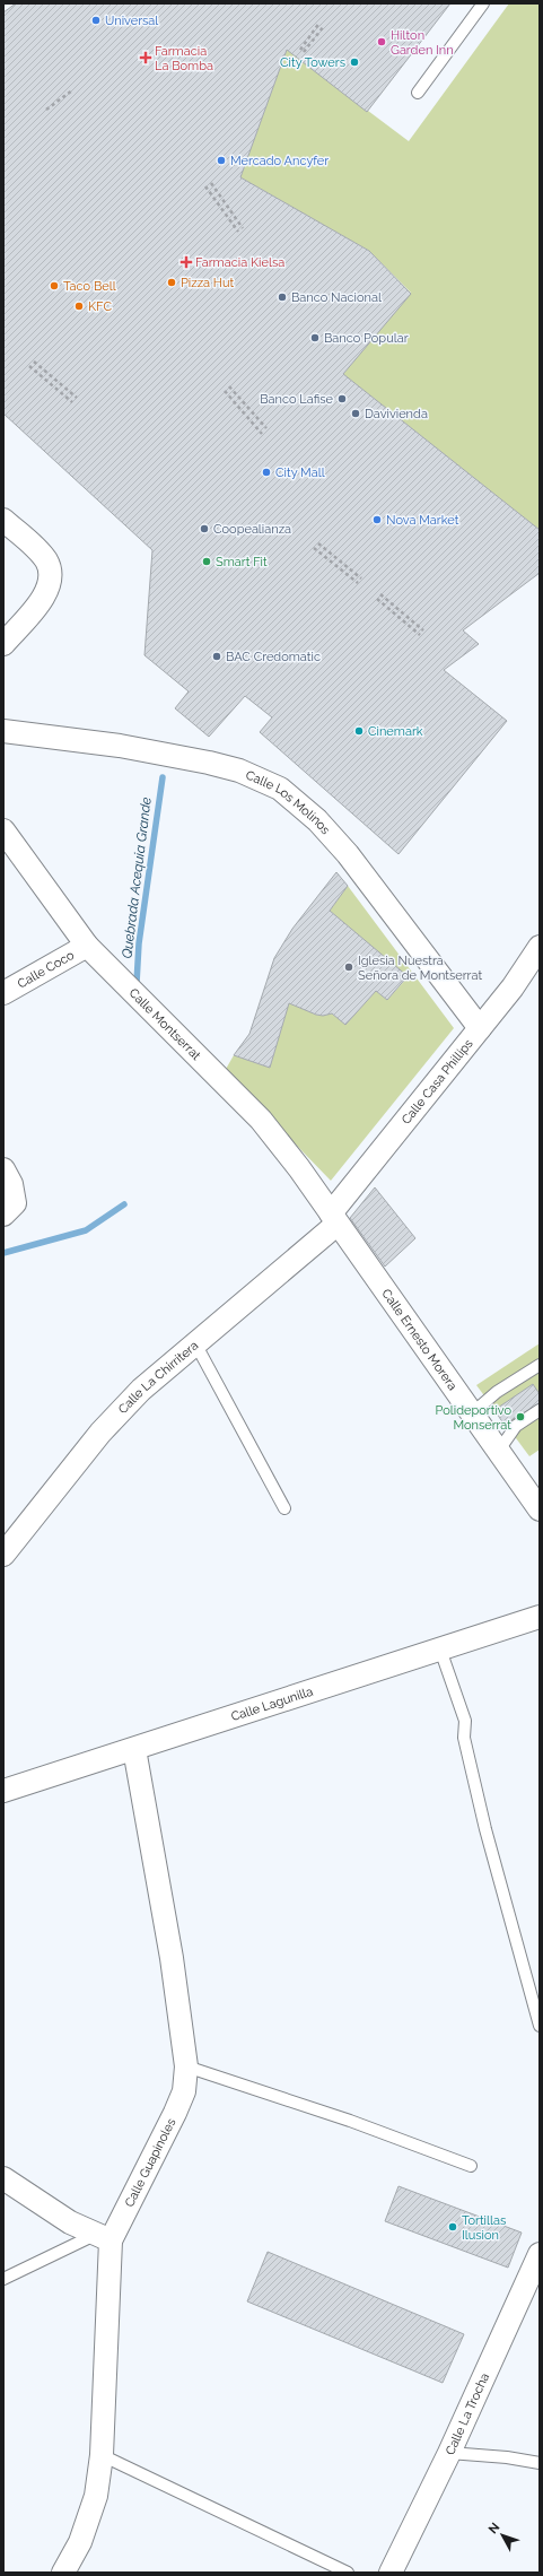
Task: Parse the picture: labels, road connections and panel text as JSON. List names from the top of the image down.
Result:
{
  "streets": {
    "street": [
      "Calle Los Molinos",
      "Calle Coco",
      "Calle Montserrat",
      "Calle Casa Phillips",
      "Calle Ernesto Morera",
      "Calle La Chirritera",
      "Calle Lagunilla",
      "Calle Guapinoles",
      "Calle La Trocha"
    ]
  },
  "crossings": [
    ["Calle Los Molinos", "Calle Casa Phillips"],
    ["Calle Coco", "Calle Montserrat"],
    ["Calle Montserrat", "Calle Casa Phillips"],
    ["Calle Montserrat", "Calle Ernesto Morera"],
    ["Calle Montserrat", "Calle La Chirritera"],
    ["Calle Casa Phillips", "Calle Ernesto Morera"],
    ["Calle Casa Phillips", "Calle La Chirritera"],
    ["Calle Ernesto Morera", "Calle La Chirritera"],
    ["Calle Lagunilla", "Calle Guapinoles"]
  ],
  "water": ["Quebrada Acequia Grande"],
  "places": {
    "other": [
      "Universal",
      "Hilton Garden Inn",
      "City Towers",
      "Mercado Ancyfer",
      "Pizza Hut",
      "Taco Bell",
      "Banco Nacional",
      "KFC",
      "Banco Popular",
      "Banco Lafise",
      "Davivienda",
      "City Mall",
      "Nova Market",
      "Coopealianza",
      "Smart Fit",
      "BAC Credomatic",
      "Cinemark",
      "Iglesia Nuestra Señora de Montserrat",
      "Polideportivo Monserrat",
      "Tortillas Ilusion"
    ],
    "health": ["Farmacia La Bomba", "Farmacia Kielsa"]
  },
  "north": "top left"
}
